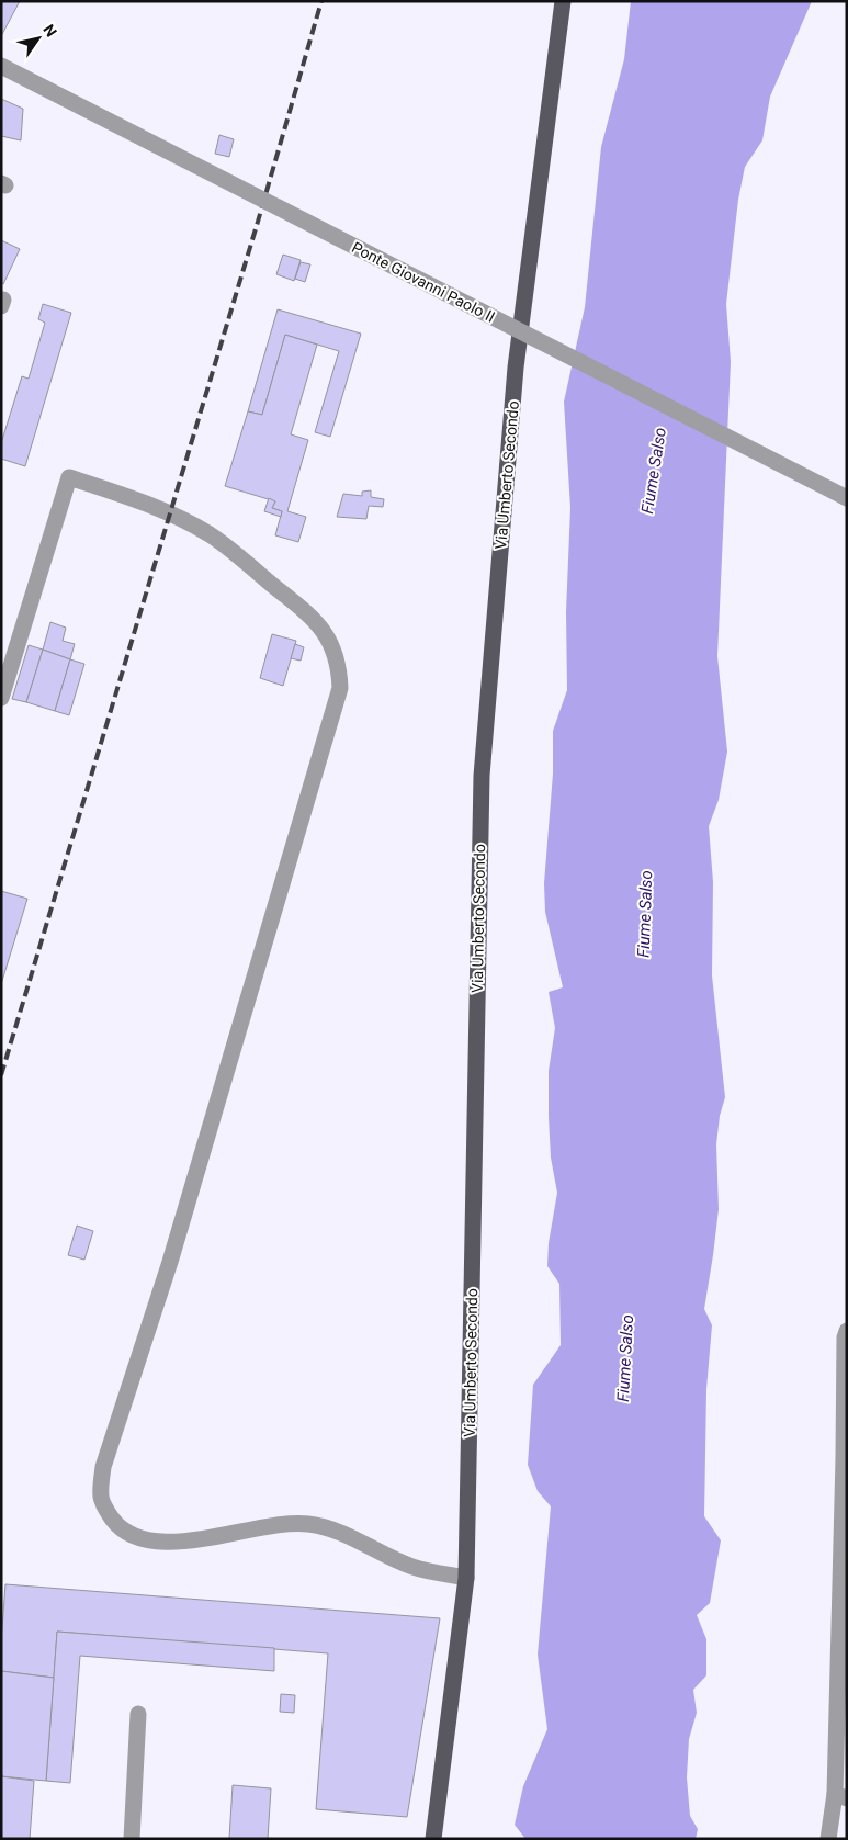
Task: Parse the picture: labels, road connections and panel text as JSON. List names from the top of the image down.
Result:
{
  "streets": {
    "main road": ["Via Umberto Secondo"],
    "street": ["Ponte Giovanni Paolo II"]
  },
  "water": ["Fiume Salso"],
  "north": "top right"
}
